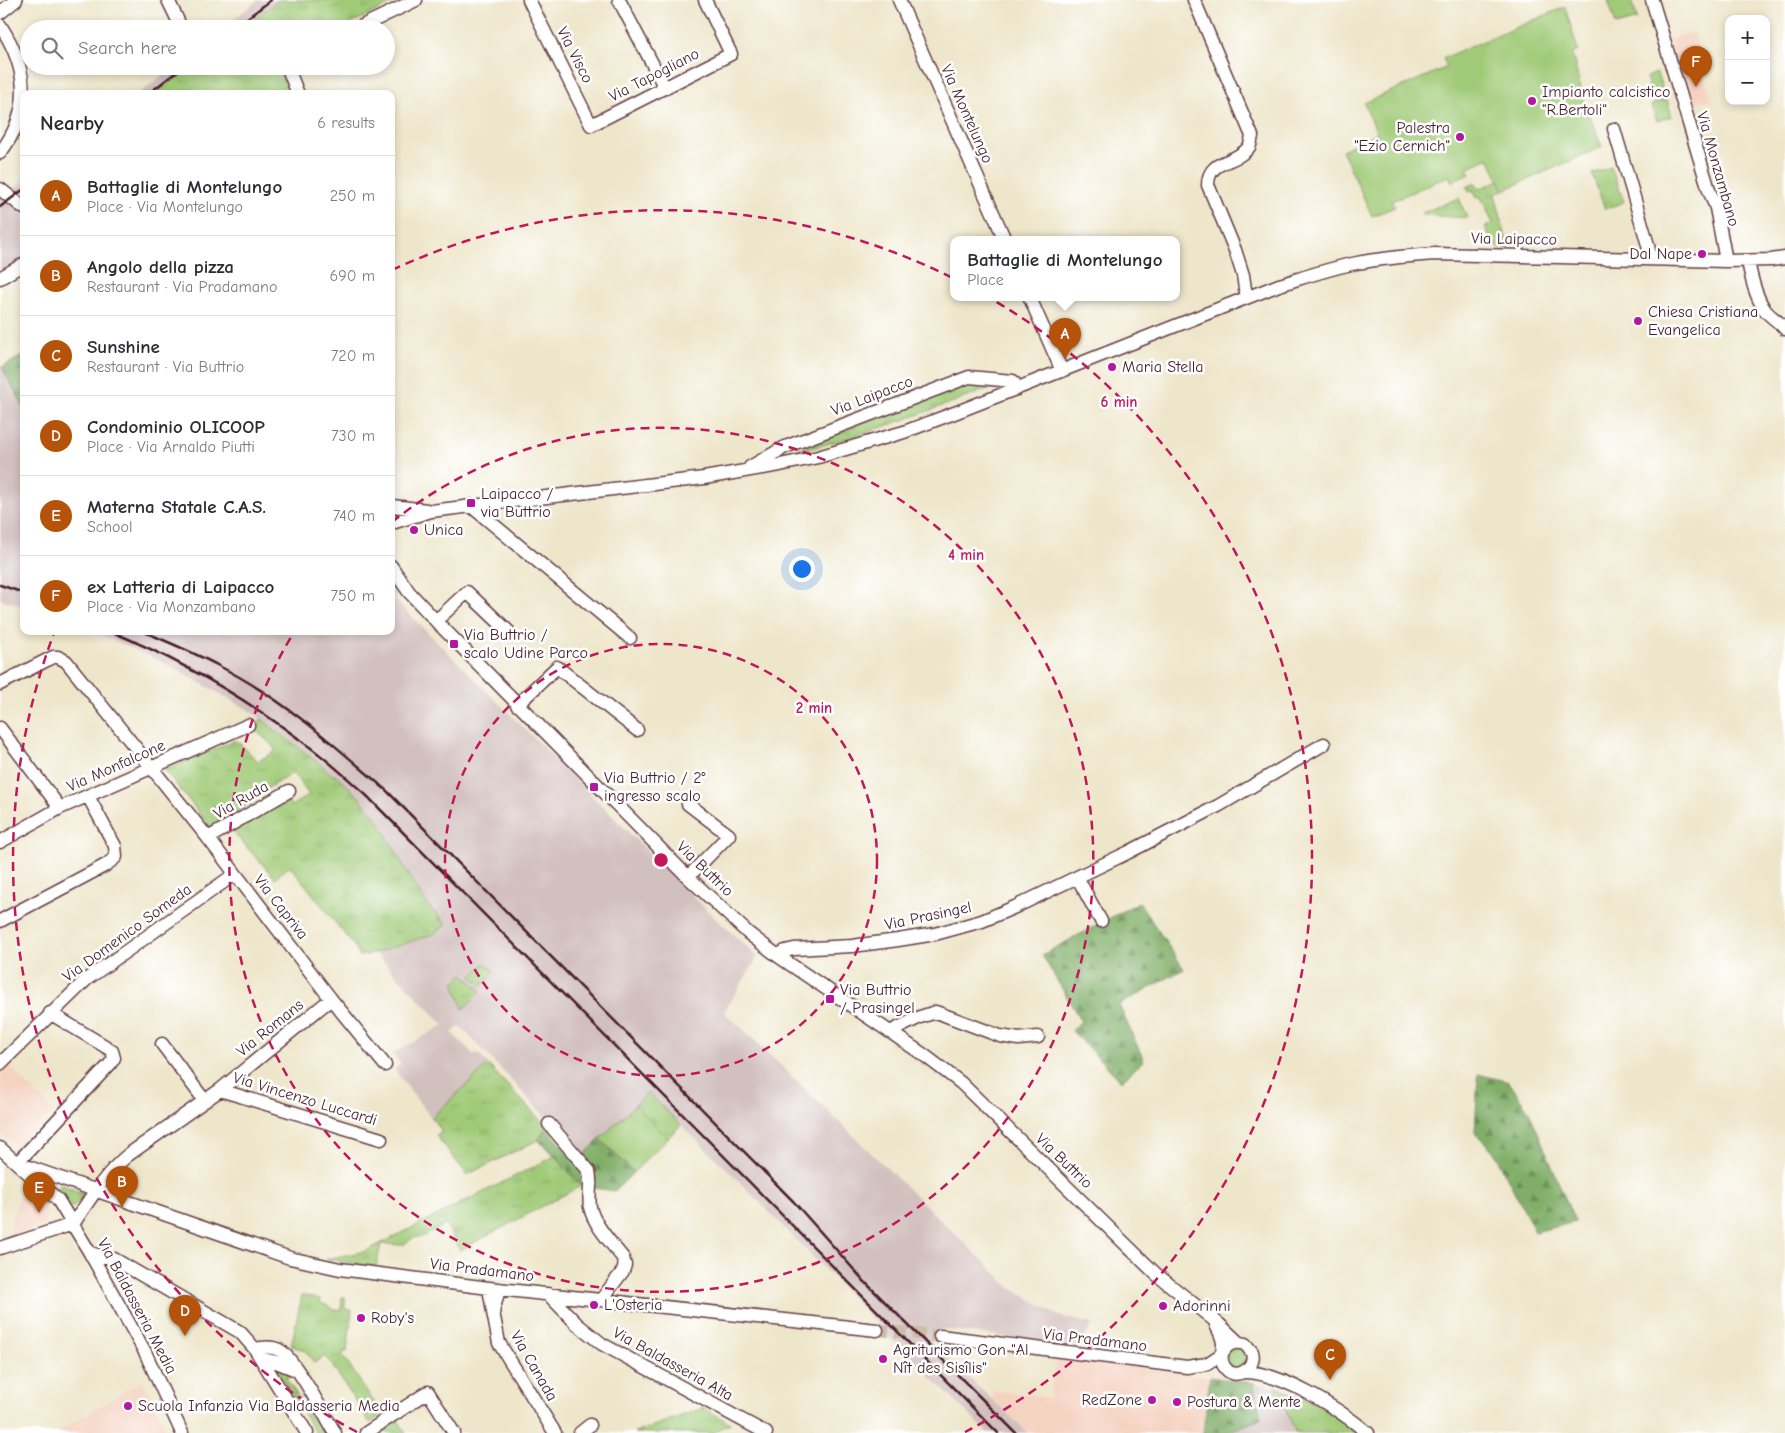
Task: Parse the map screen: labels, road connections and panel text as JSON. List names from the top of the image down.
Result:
{
  "streets": {
    "street": [
      "Via Visco",
      "Via Tapogliano",
      "Via Montelungo",
      "Via Monzambano",
      "Via Laipacco",
      "Via Monfalcone",
      "Via Ruda",
      "Via Buttrio",
      "Via Capriva",
      "Via Prasingel",
      "Via Domenico Someda",
      "Via Romans",
      "Via Vincenzo Luccardi",
      "Via Pradamano",
      "Via Baldasseria Media",
      "Via Baldasseria Alta",
      "Via Canada"
    ]
  },
  "crossings": [
    ["Via Visco", "Via Tapogliano"],
    ["Via Monzambano", "Via Laipacco"],
    ["Via Monfalcone", "Via Capriva"],
    ["Via Ruda", "Via Capriva"],
    ["Via Buttrio", "Via Prasingel"],
    ["Via Buttrio", "Via Pradamano"],
    ["Via Capriva", "Via Domenico Someda"],
    ["Via Capriva", "Via Romans"],
    ["Via Romans", "Via Vincenzo Luccardi"],
    ["Via Romans", "Via Pradamano"],
    ["Via Romans", "Via Baldasseria Media"],
    ["Via Pradamano", "Via Baldasseria Media"],
    ["Via Pradamano", "Via Baldasseria Alta"],
    ["Via Pradamano", "Via Canada"]
  ],
  "places": {
    "other": [
      "Impianto calcistico \"R.Bertoli\"",
      "Palestra \"Ezio Cernich\"",
      "Dal Nape",
      "Chiesa Cristiana Evangelica",
      "Maria Stella",
      "Unica",
      "L'Osteria",
      "Adorinni",
      "Roby's",
      "Agriturismo Gon \"Al Nît des Sisîlis\"",
      "RedZone",
      "Postura & Mente",
      "Scuola Infanzia Via Baldasseria Media"
    ],
    "transit": [
      "Laipacco / via Buttrio",
      "Via Buttrio / scalo Udine Parco",
      "Via Buttrio / 2° ingresso scalo",
      "Via Buttrio / Prasingel"
    ]
  },
  "page": {
    "map_buttons": ["+", "−"],
    "search": "Search here",
    "pins": [
      "F",
      "A",
      "B",
      "E",
      "D",
      "C"
    ],
    "heading": ["Nearby", "6 results"],
    "list": [
      {
        "mark": "A",
        "name": "Battaglie di Montelungo",
        "note": "Place · Via Montelungo",
        "value": "250 m"
      },
      {
        "mark": "B",
        "name": "Angolo della pizza",
        "note": "Restaurant · Via Pradamano",
        "value": "690 m"
      },
      {
        "mark": "C",
        "name": "Sunshine",
        "note": "Restaurant · Via Buttrio",
        "value": "720 m"
      },
      {
        "mark": "D",
        "name": "Condominio OLICOOP",
        "note": "Place · Via Arnaldo Piutti",
        "value": "730 m"
      },
      {
        "mark": "E",
        "name": "Materna Statale C.A.S.",
        "note": "School",
        "value": "740 m"
      },
      {
        "mark": "F",
        "name": "ex Latteria di Laipacco",
        "note": "Place · Via Monzambano",
        "value": "750 m"
      }
    ],
    "popup": ["Battaglie di Montelungo", "Place"]
  },
  "rings": ["6 min", "4 min", "2 min"]
}
